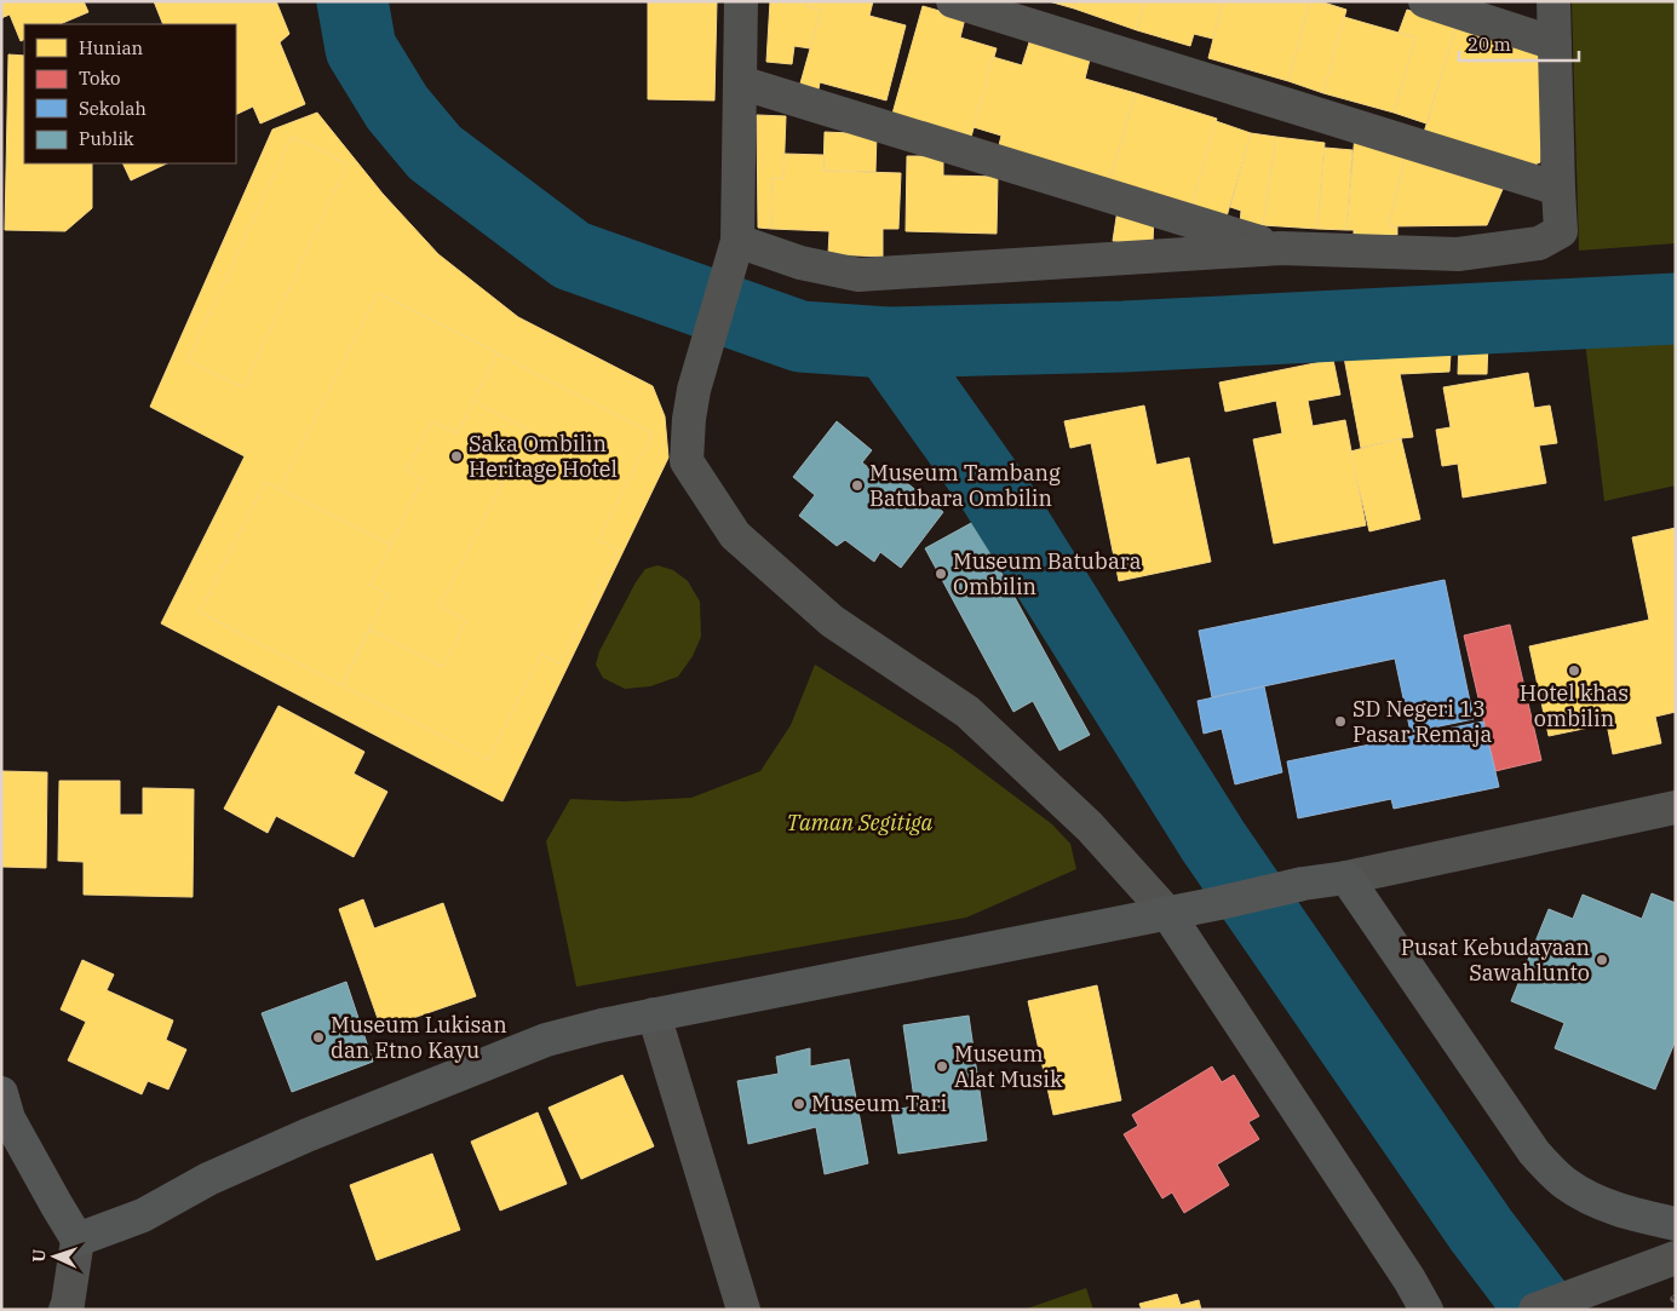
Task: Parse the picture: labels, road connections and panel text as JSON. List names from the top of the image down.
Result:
{
  "parks": ["Taman Segitiga"],
  "places": [
    "Saka Ombilin Heritage Hotel",
    "Museum Tambang Batubara Ombilin",
    "Museum Batubara Ombilin",
    "Hotel khas ombilin",
    "SD Negeri 13 Pasar Remaja",
    "Pusat Kebudayaan Sawahlunto",
    "Museum Lukisan dan Etno Kayu",
    "Museum Alat Musik",
    "Museum Tari"
  ],
  "legend": [
    "Hunian",
    "Toko",
    "Sekolah",
    "Publik"
  ],
  "scale_bar": "20 m",
  "north": "left"
}
